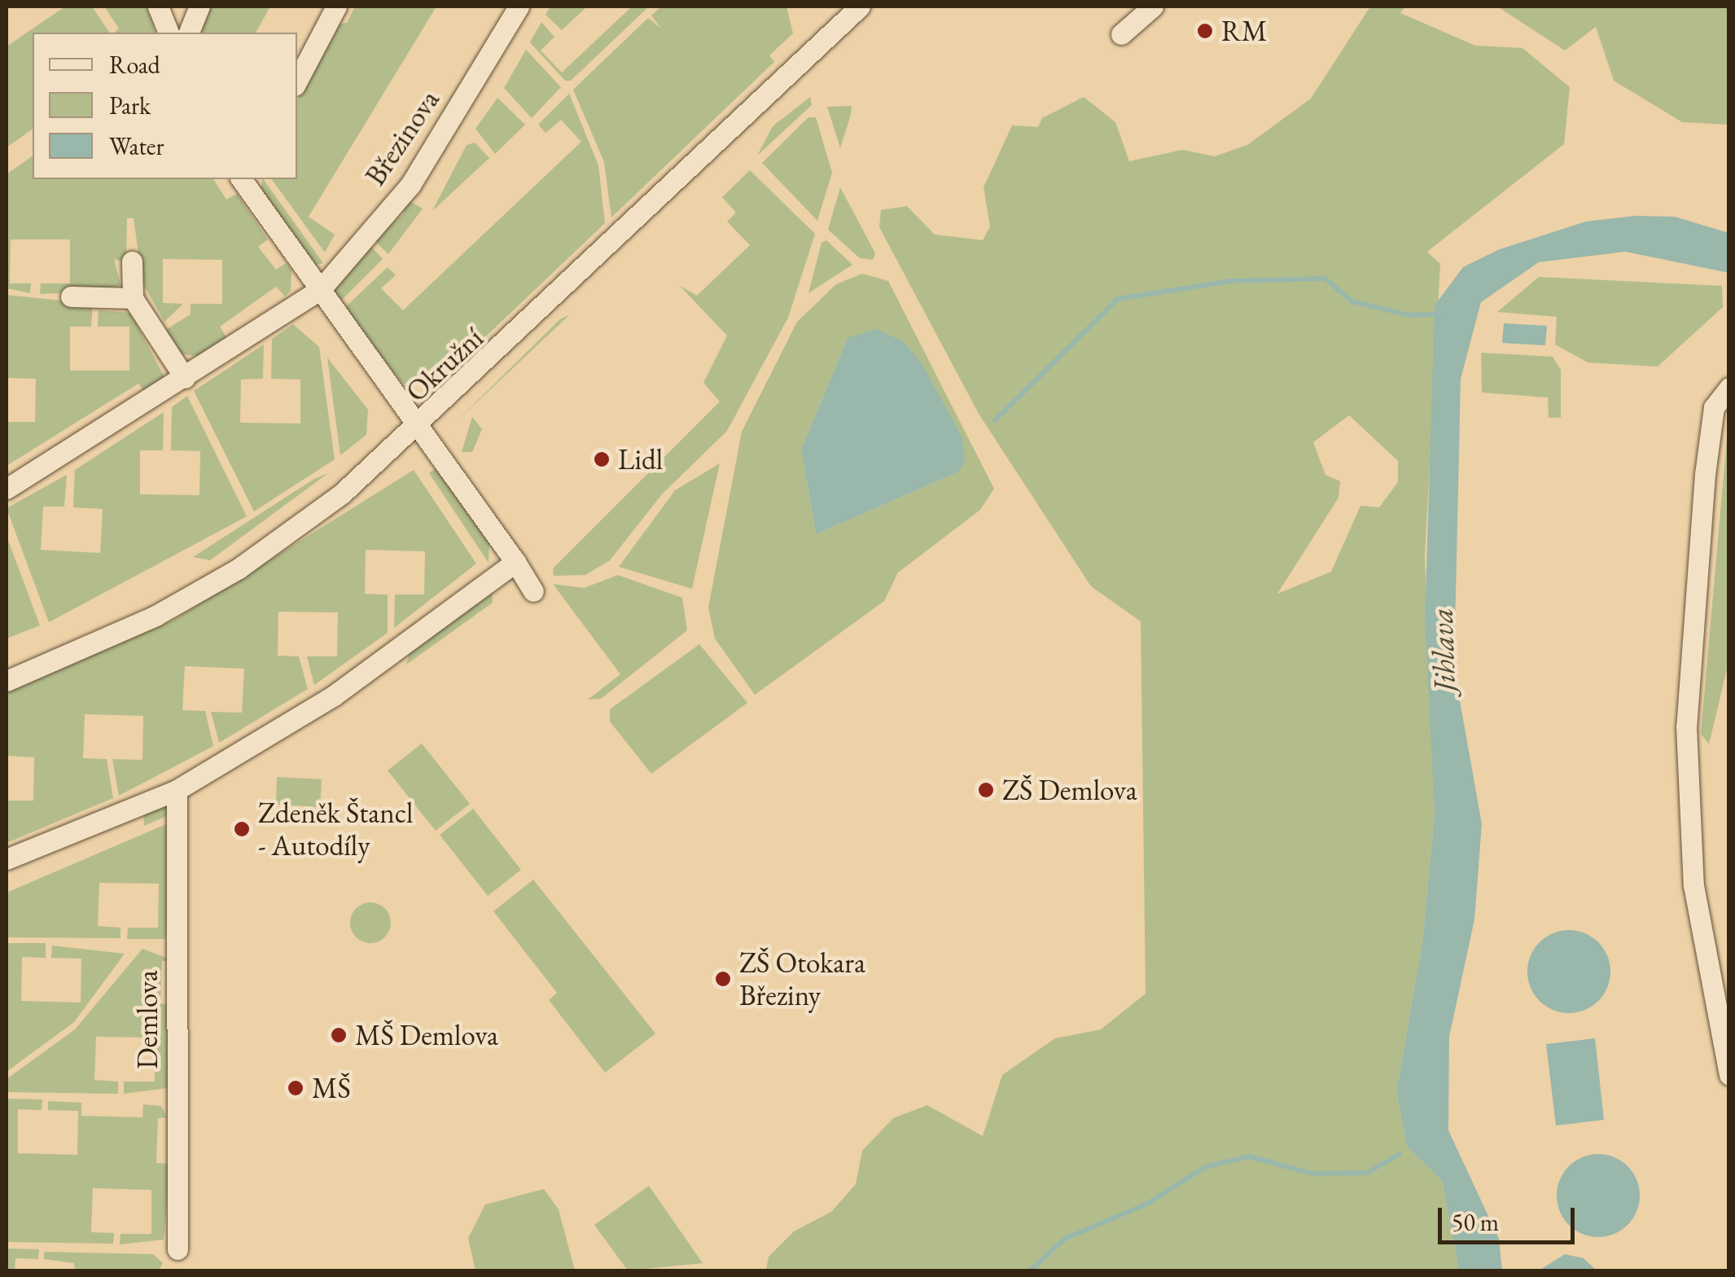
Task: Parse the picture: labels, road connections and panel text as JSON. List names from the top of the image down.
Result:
{
  "streets": {
    "street": ["Březinova", "Okružní", "Demlova"]
  },
  "water": ["Jihlava"],
  "places": [
    "RM",
    "Lidl",
    "ZŠ Demlova",
    "Zdeněk Štancl - Autodíly",
    "ZŠ Otokara Březiny",
    "MŠ Demlova",
    "MŠ"
  ],
  "legend": ["Road", "Park", "Water"],
  "scale_bar": "50 m"
}
